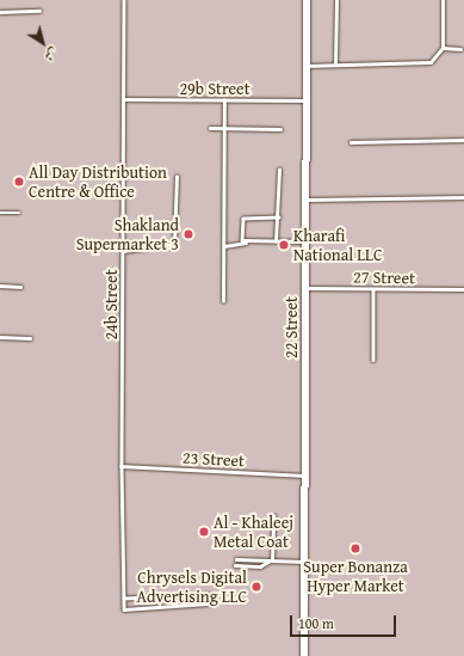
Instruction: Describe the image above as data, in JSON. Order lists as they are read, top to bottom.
{
  "streets": {
    "street": ["22 Street"],
    "lane": [
      "29b Street",
      "27 Street",
      "24b Street",
      "23 Street"
    ]
  },
  "crossings": [
    ["29b Street", "24b Street"],
    ["29b Street", "22 Street"],
    ["27 Street", "22 Street"],
    ["24b Street", "23 Street"],
    ["22 Street", "23 Street"]
  ],
  "places": [
    "All Day Distribution Centre & Office",
    "Shakland Supermarket 3",
    "Kharafi National LLC",
    "Al - Khaleej Metal Coat",
    "Super Bonanza Hyper Market",
    "Chrysels Digital Advertising LLC"
  ],
  "scale_bar": "100 m",
  "north": "bottom right"
}
